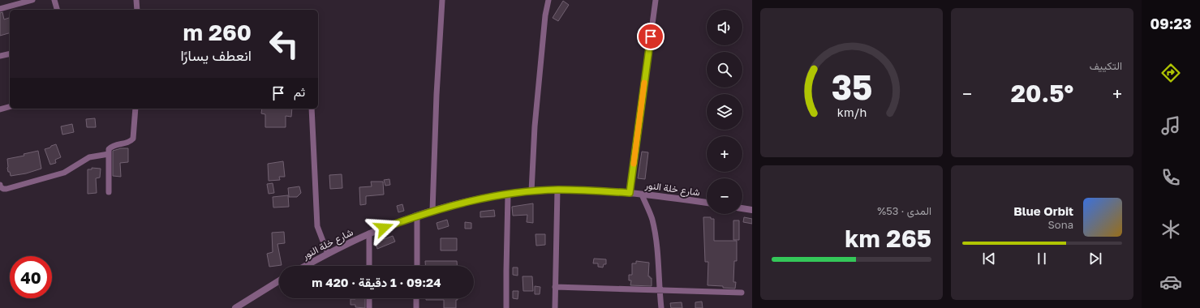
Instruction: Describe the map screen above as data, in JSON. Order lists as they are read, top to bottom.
{
  "streets": {
    "street": ["شارع خلة النور"]
  },
  "page": {
    "tabs": "09:23",
    "tile": [
      "التكييف",
      ["المدى · 53%", "265 km"]
    ],
    "map_buttons": ["+", "−"],
    "turn": ["260 m", "انعطف يسارًا"],
    "then": "ثم",
    "heat": ["−", "20.5°", "+"],
    "song": ["Blue Orbit", "Sona"],
    "limit": "40",
    "trip": "09:24 · 1 دقيقة · 420 m",
    "gauge": ["35", "km/h"]
  }
}
